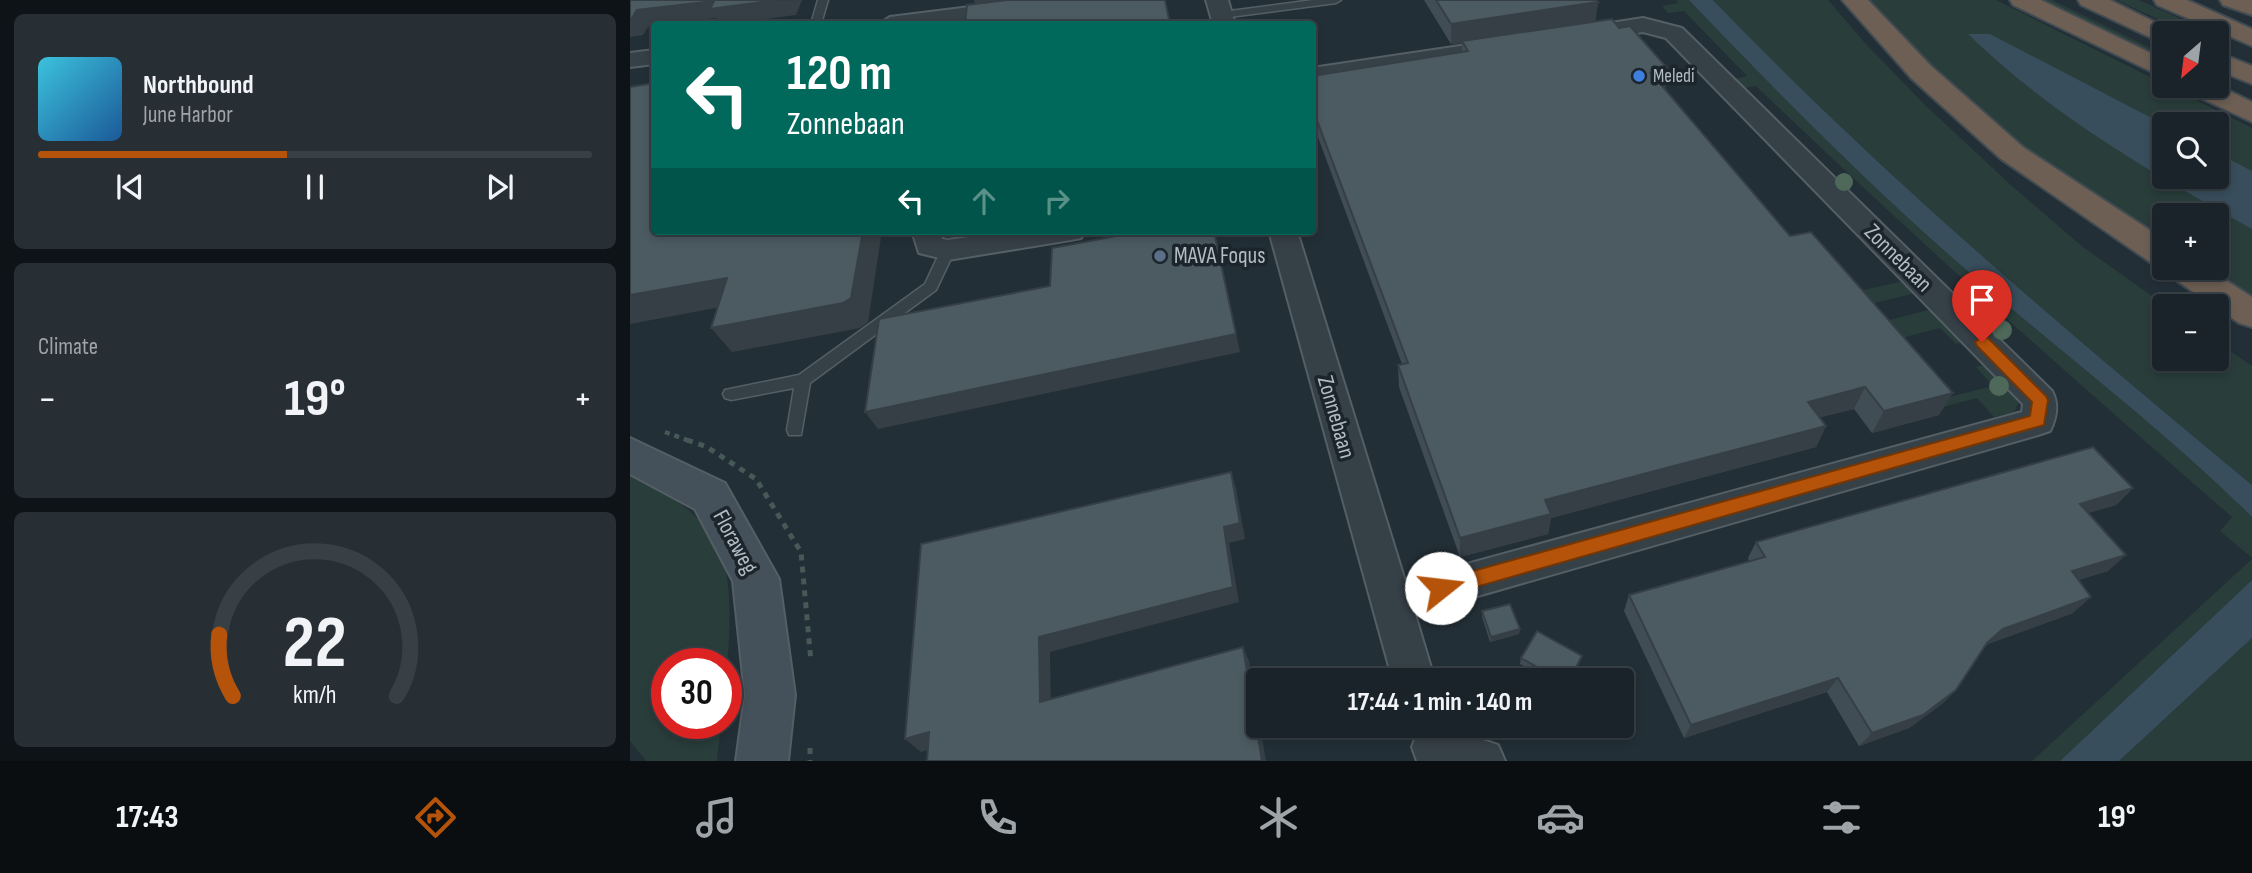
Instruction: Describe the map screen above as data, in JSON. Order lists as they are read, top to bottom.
{
  "streets": {
    "main road": ["Floraweg"],
    "street": ["Zonnebaan"]
  },
  "places": ["Meledi", "MAVA Foqus"],
  "north": "bottom left",
  "page": {
    "map_buttons": ["+", "−"],
    "turn": ["120 m", "Zonnebaan"],
    "song": ["Northbound", "June Harbor"],
    "tile": "Climate",
    "heat": ["−", "19°", "+"],
    "limit": "30",
    "trip": "17:44 · 1 min · 140 m",
    "tabs": ["17:43", "19°"],
    "gauge": ["22", "km/h"]
  }
}
